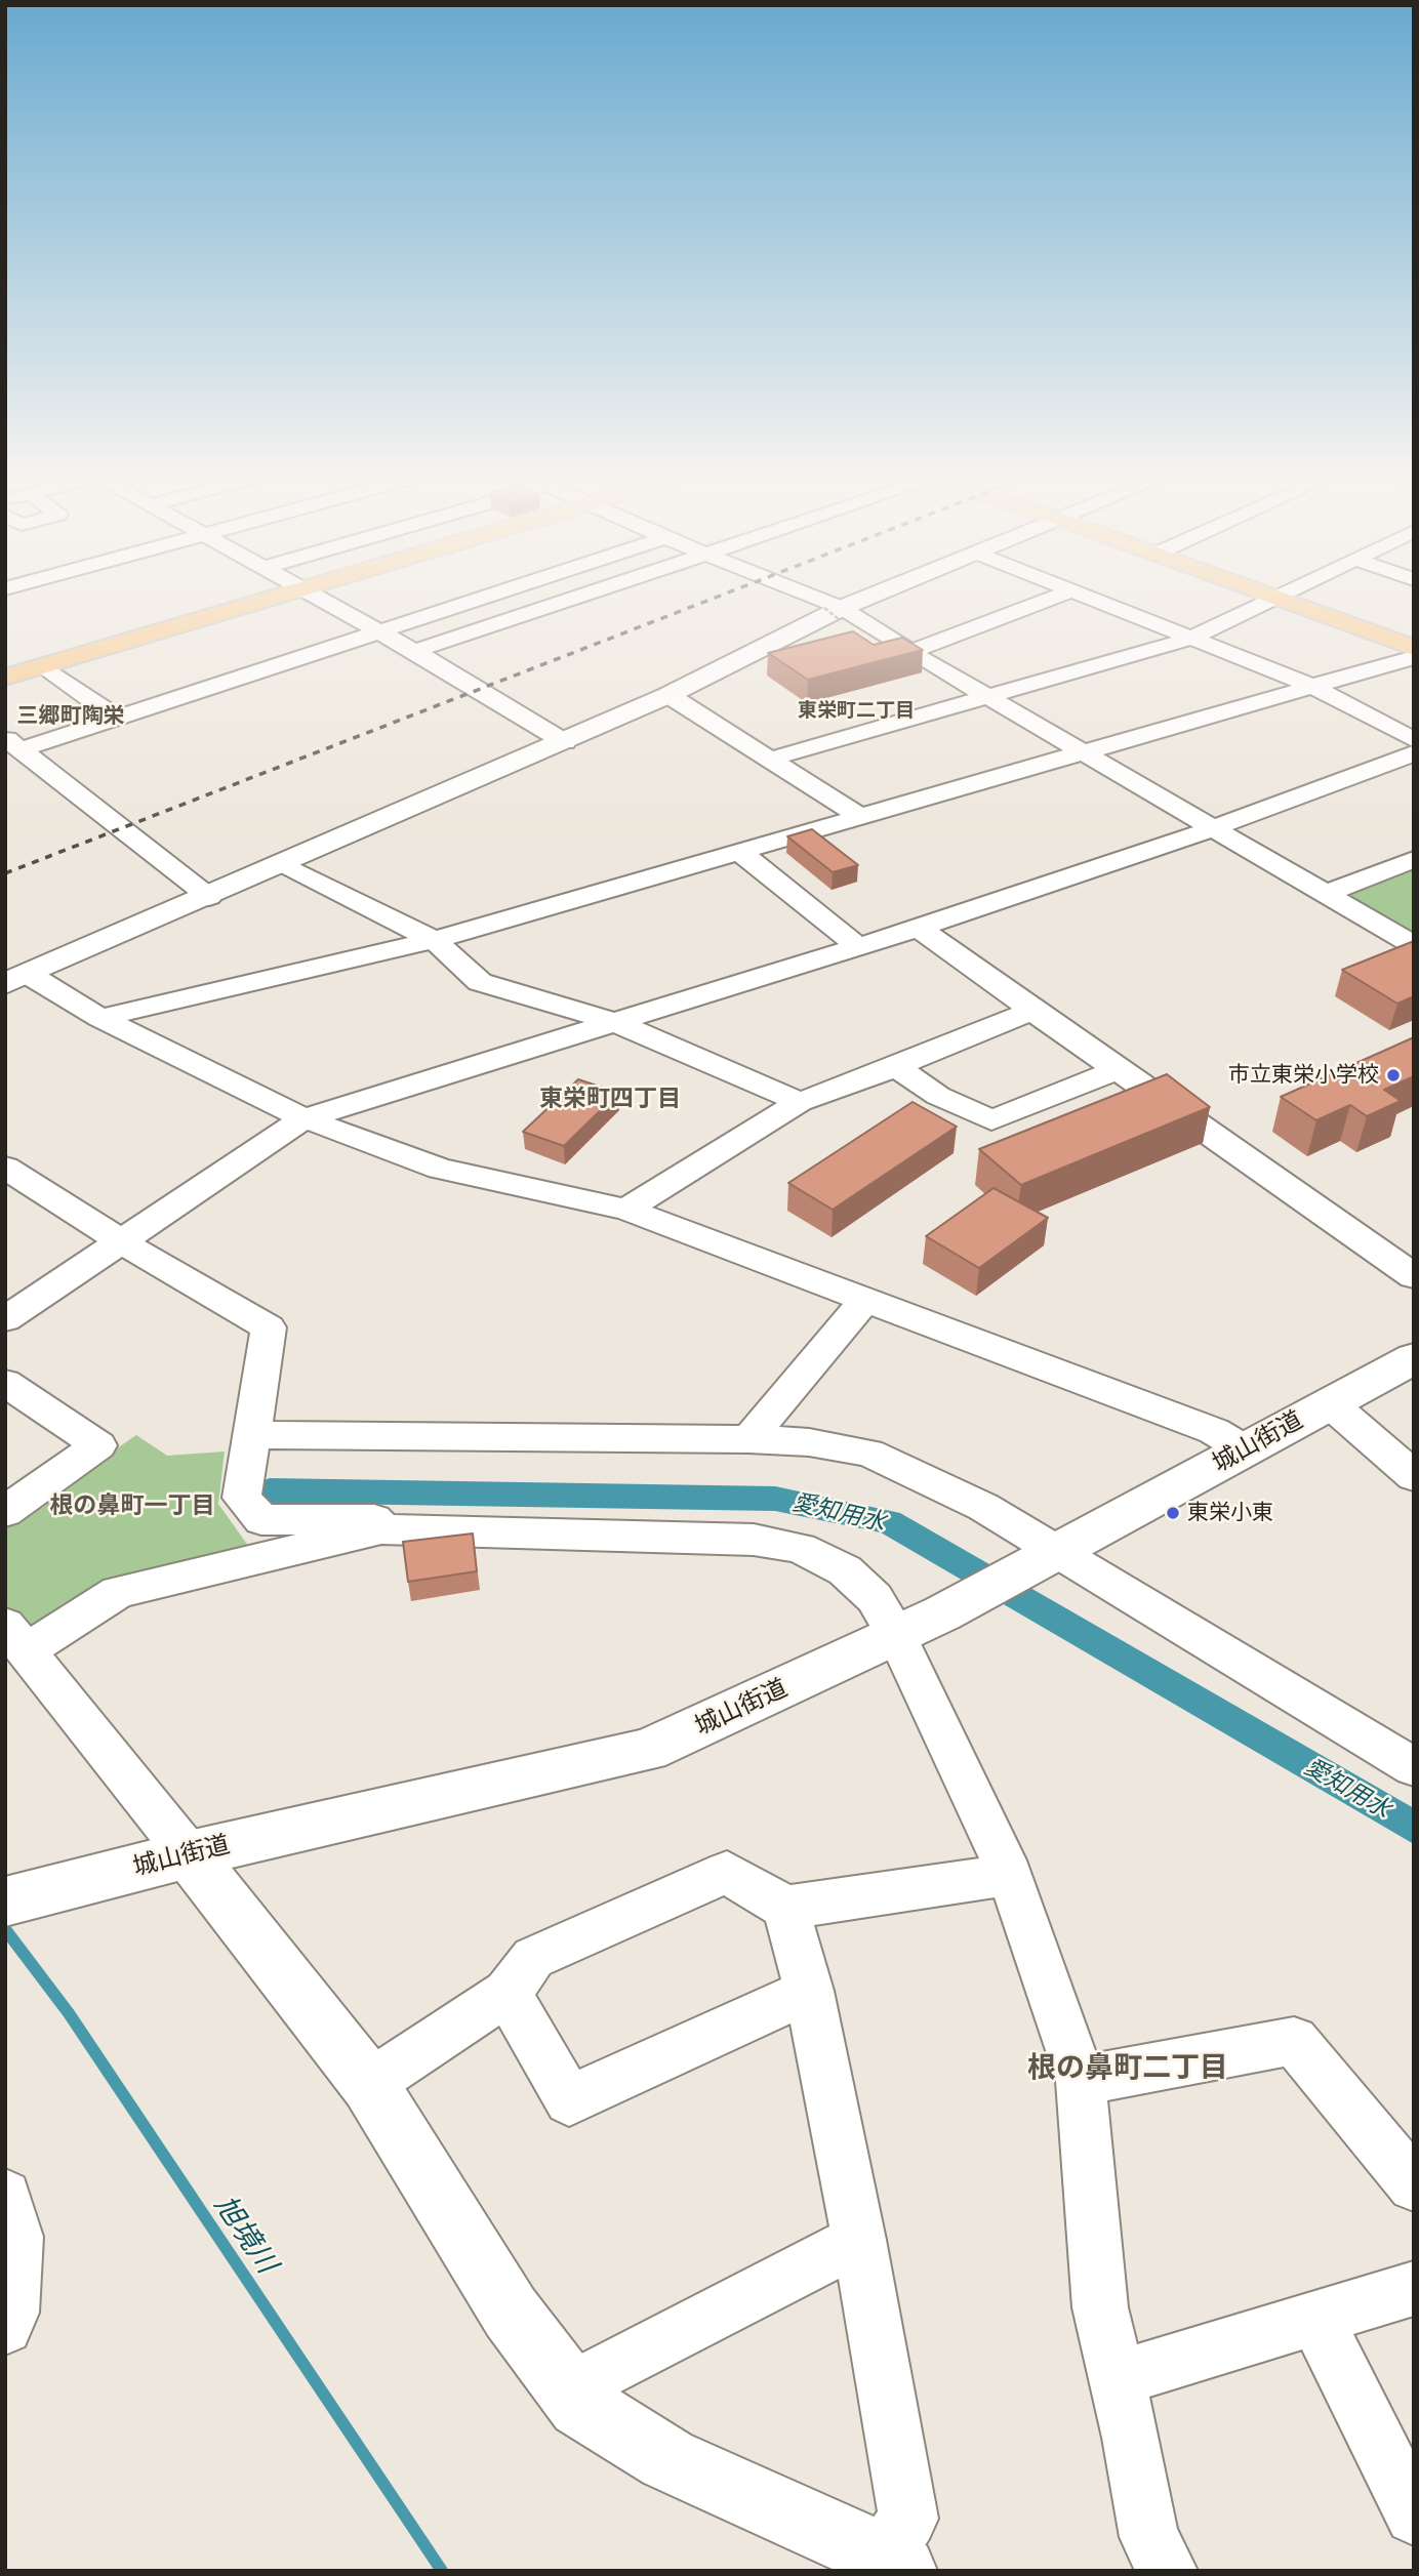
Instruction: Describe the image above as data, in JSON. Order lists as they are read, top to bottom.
{
  "streets": {
    "street": ["城山街道"]
  },
  "districts": [
    "東栄町二丁目",
    "三郷町陶栄",
    "東栄町四丁目",
    "根の鼻町一丁目",
    "根の鼻町二丁目"
  ],
  "water": ["愛知用水", "旭境川"],
  "places": ["市立東栄小学校", "東栄小東"]
}
